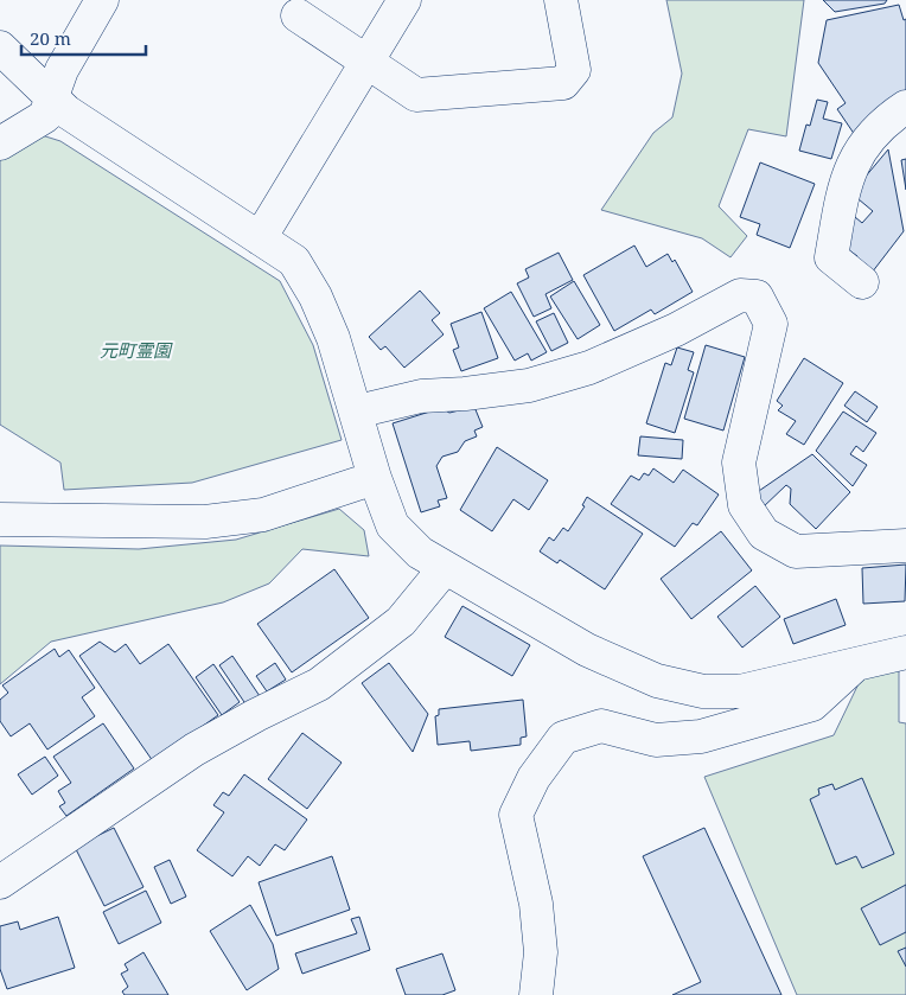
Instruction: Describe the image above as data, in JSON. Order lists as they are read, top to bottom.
{
  "parks": ["元町霊園"],
  "scale_bar": "20 m"
}
